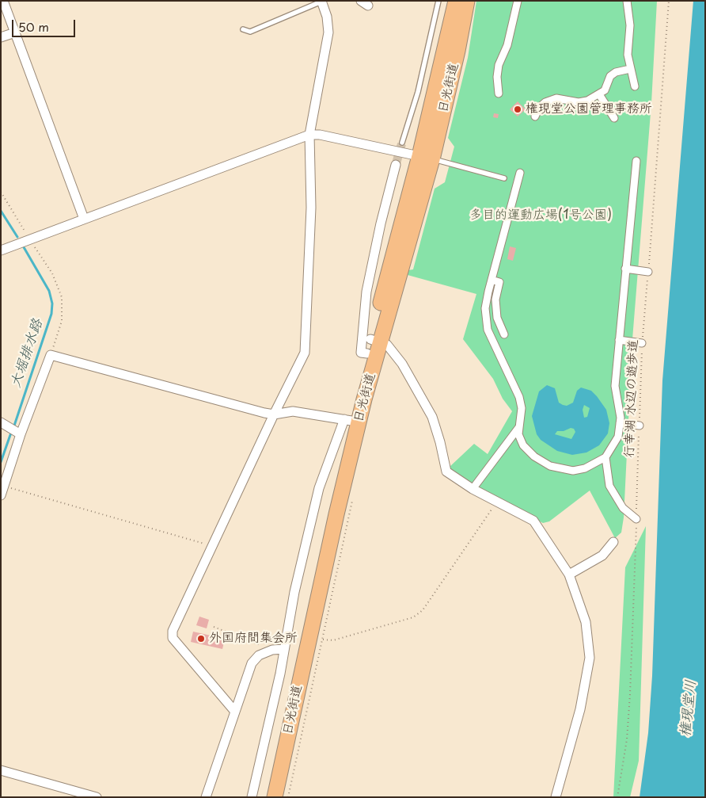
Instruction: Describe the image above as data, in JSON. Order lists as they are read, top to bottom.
{
  "streets": {
    "highway": ["日光街道"],
    "path": ["行幸湖 水辺の遊歩道"]
  },
  "water": ["大堀排水路", "権現堂川"],
  "parks": ["多目的運動広場(1号公園)"],
  "places": ["権現堂公園管理事務所", "外国府間集会所"],
  "scale_bar": "50 m"
}
